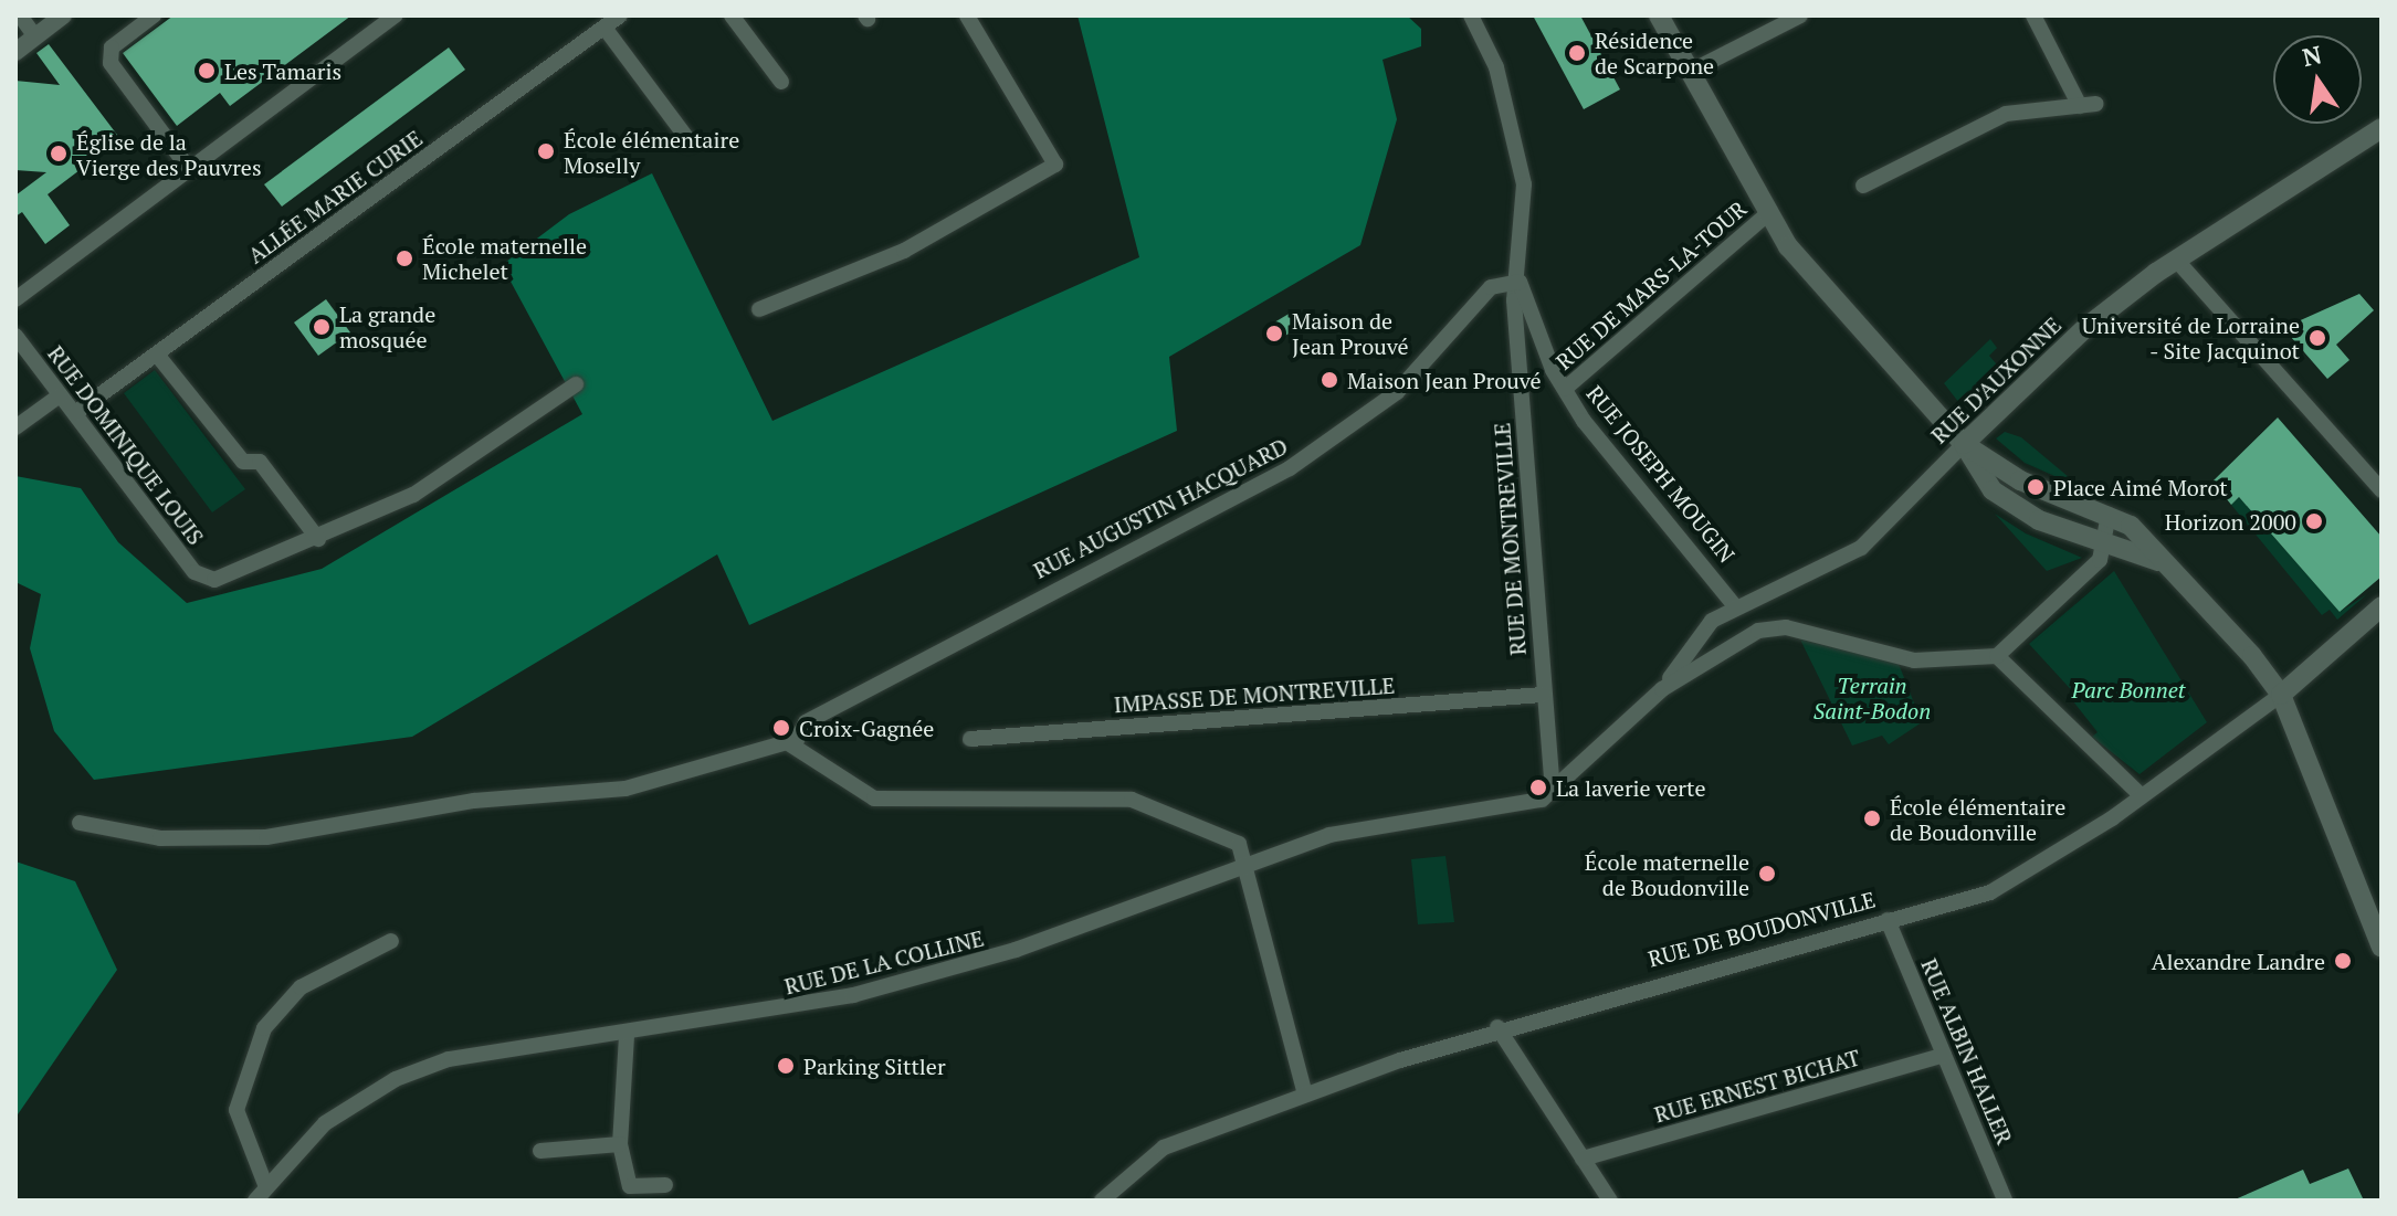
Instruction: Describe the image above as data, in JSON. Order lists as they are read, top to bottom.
{
  "streets": {
    "main road": ["RUE D'AUXONNE", "RUE DE BOUDONVILLE"],
    "street": [
      "ALLÉE MARIE CURIE",
      "RUE DE MARS-LA-TOUR",
      "RUE DOMINIQUE LOUIS",
      "RUE JOSEPH MOUGIN",
      "RUE AUGUSTIN HACQUARD",
      "RUE DE MONTREVILLE",
      "IMPASSE DE MONTREVILLE",
      "RUE DE LA COLLINE",
      "RUE ALBIN HALLER",
      "RUE ERNEST BICHAT"
    ]
  },
  "crossings": [
    ["ALLÉE MARIE CURIE", "RUE DOMINIQUE LOUIS"],
    ["RUE DE MARS-LA-TOUR", "RUE JOSEPH MOUGIN"],
    ["RUE D'AUXONNE", "RUE JOSEPH MOUGIN"],
    ["RUE JOSEPH MOUGIN", "RUE AUGUSTIN HACQUARD"],
    ["RUE JOSEPH MOUGIN", "RUE DE MONTREVILLE"],
    ["RUE AUGUSTIN HACQUARD", "RUE DE MONTREVILLE"],
    ["RUE DE MONTREVILLE", "IMPASSE DE MONTREVILLE"],
    ["RUE DE MONTREVILLE", "RUE DE LA COLLINE"],
    ["RUE DE BOUDONVILLE", "RUE ALBIN HALLER"],
    ["RUE ALBIN HALLER", "RUE ERNEST BICHAT"]
  ],
  "parks": ["Terrain Saint-Bodon", "Parc Bonnet"],
  "places": [
    "Résidence de Scarpone",
    "Les Tamaris",
    "École élémentaire Moselly",
    "Église de la Vierge des Pauvres",
    "École maternelle Michelet",
    "La grande mosquée",
    "Maison de Jean Prouvé",
    "Université de Lorraine - Site Jacquinot",
    "Maison Jean Prouvé",
    "Place Aimé Morot",
    "Horizon 2000",
    "Croix-Gagnée",
    "La laverie verte",
    "École élémentaire de Boudonville",
    "École maternelle de Boudonville",
    "Alexandre Landre",
    "Parking Sittler"
  ],
  "north": "top"
}
